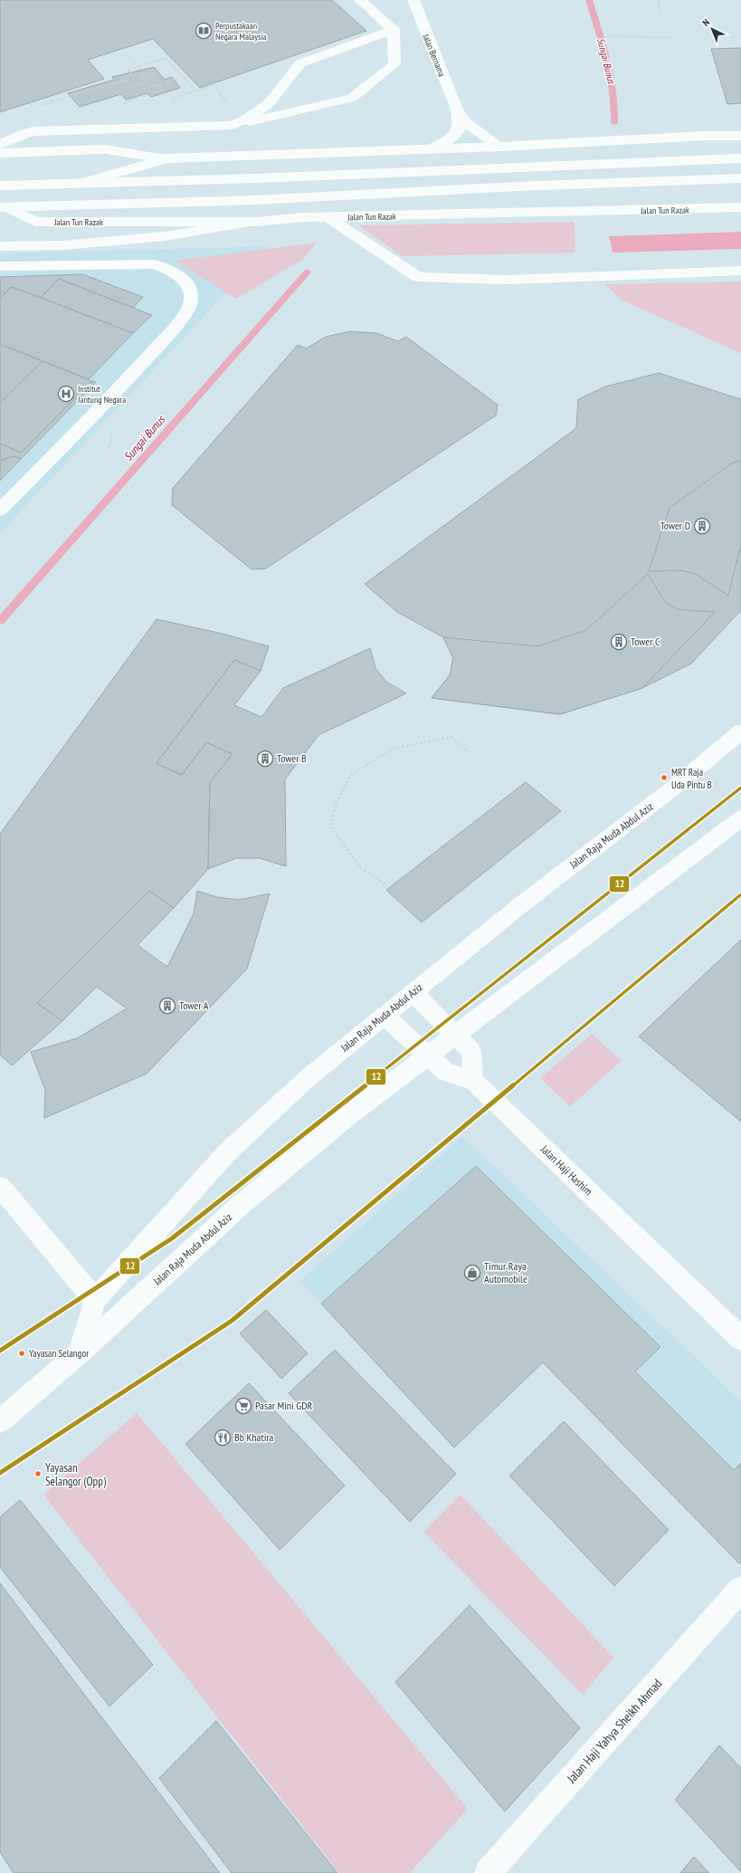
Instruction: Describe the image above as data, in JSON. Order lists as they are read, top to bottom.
{
  "streets": {
    "main road": [
      "Jalan Bernama",
      "Jalan Tun Razak",
      "Jalan Raja Muda Abdul Aziz",
      "Jalan Haji Hashim",
      "Jalan Haji Yahya Sheikh Ahmad"
    ]
  },
  "crossings": [
    ["Jalan Raja Muda Abdul Aziz", "Jalan Haji Hashim"]
  ],
  "water": ["Sungai Bunus"],
  "places": {
    "library": ["Perpustakaan Negara Malaysia"],
    "hospital": ["Institut Jantung Negara"],
    "building": [
      "Tower D",
      "Tower C",
      "Tower B",
      "Tower A"
    ],
    "other": ["MRT Raja Uda Pintu B", "Yayasan Selangor", "Yayasan Selangor (Opp)"],
    "shop": ["Timur Raya Automobile"],
    "supermarket": ["Pasar Mini GDR"],
    "restaurant": ["Bb Khatira"]
  },
  "lines": ["transit line 12"],
  "north": "top left"
}
